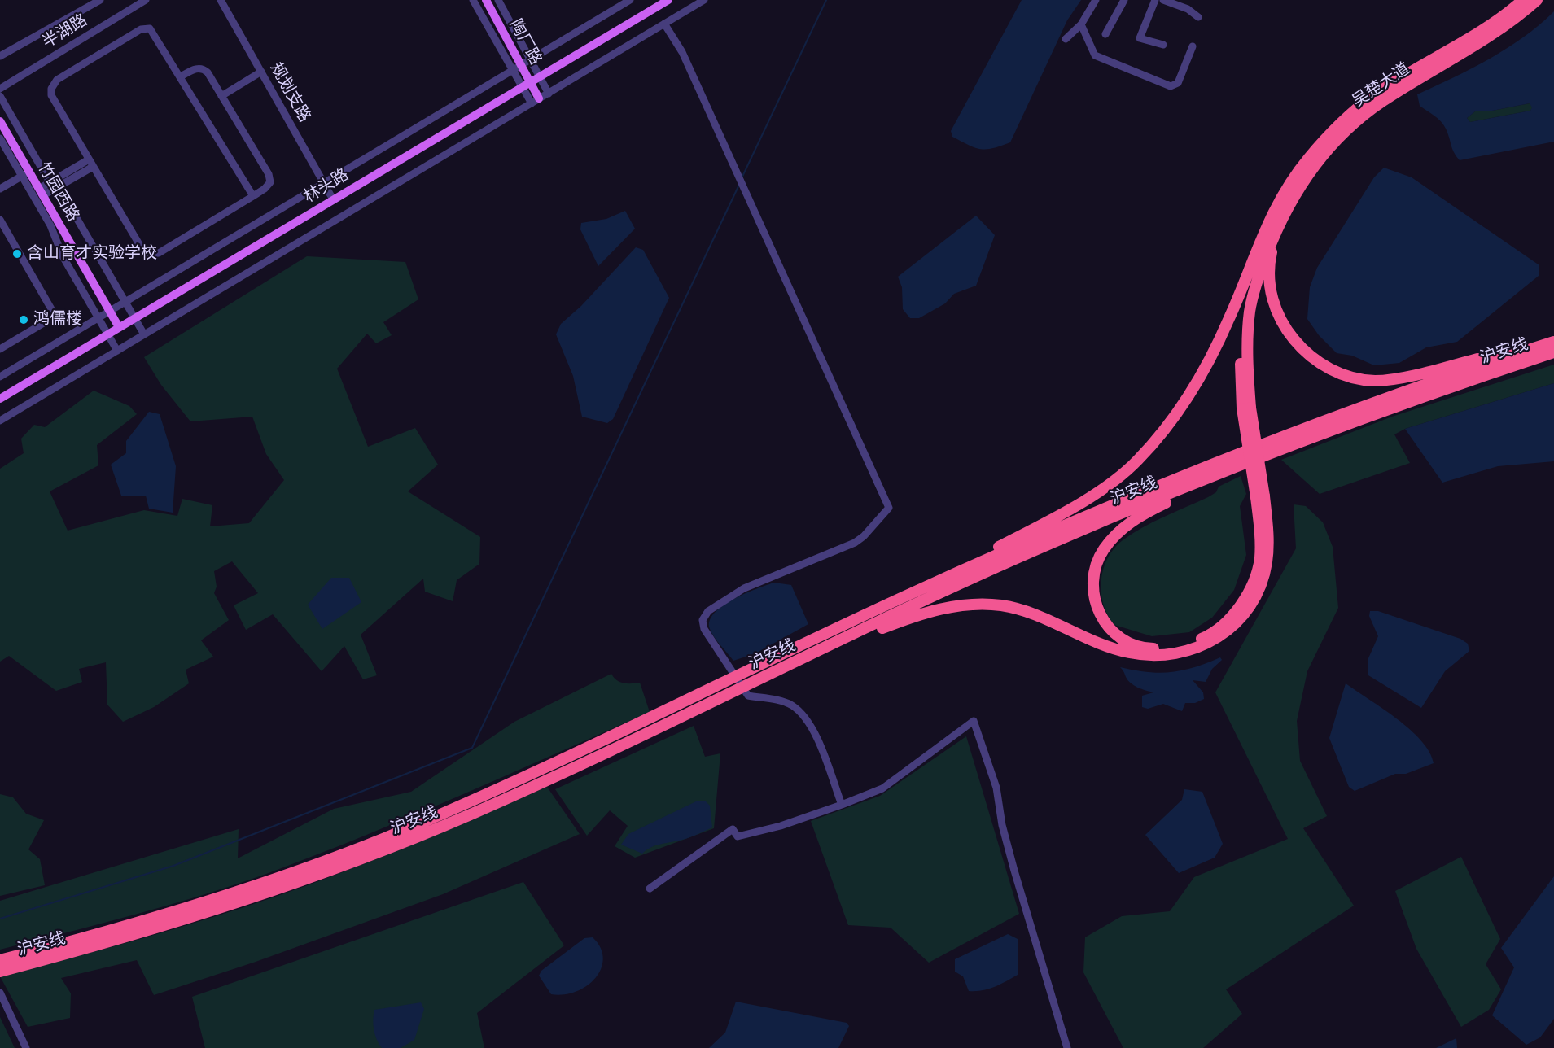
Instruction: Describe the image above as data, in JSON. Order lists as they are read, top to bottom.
{
  "streets": {
    "highway": ["吴楚大道", "沪安线"],
    "main road": ["陶厂路", "林头路", "竹园西路"],
    "street": ["半湖路", "规划支路"]
  },
  "crossings": [
    ["陶厂路", "林头路"],
    ["规划支路", "林头路"],
    ["林头路", "竹园西路"]
  ],
  "places": ["含山育才实验学校", "鸿儒楼"]
}
